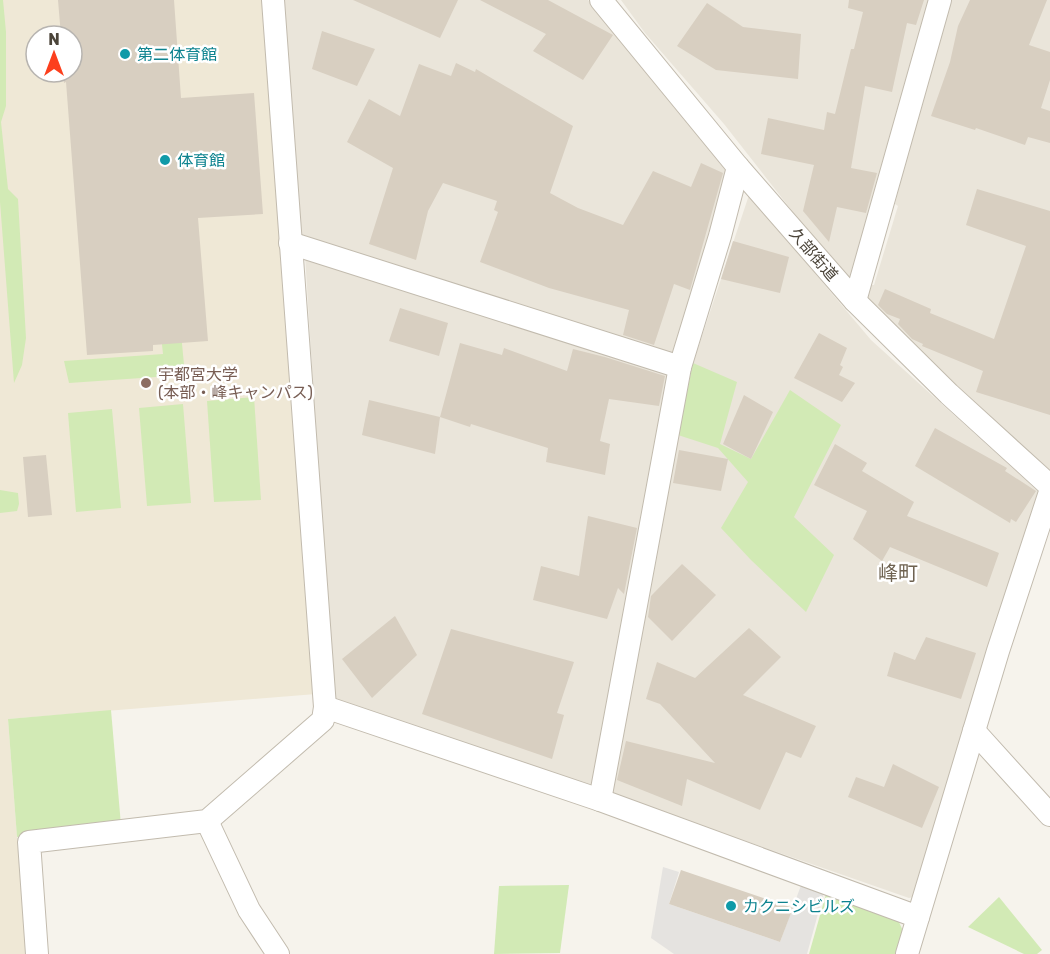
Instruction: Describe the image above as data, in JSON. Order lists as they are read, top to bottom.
{
  "streets": {
    "street": ["久部街道"]
  },
  "districts": ["峰町"],
  "places": [
    "第二体育館",
    "体育館",
    "宇都宮大学 (本部・峰キャンパス)",
    "カクニシビルズ"
  ],
  "north": "top"
}
